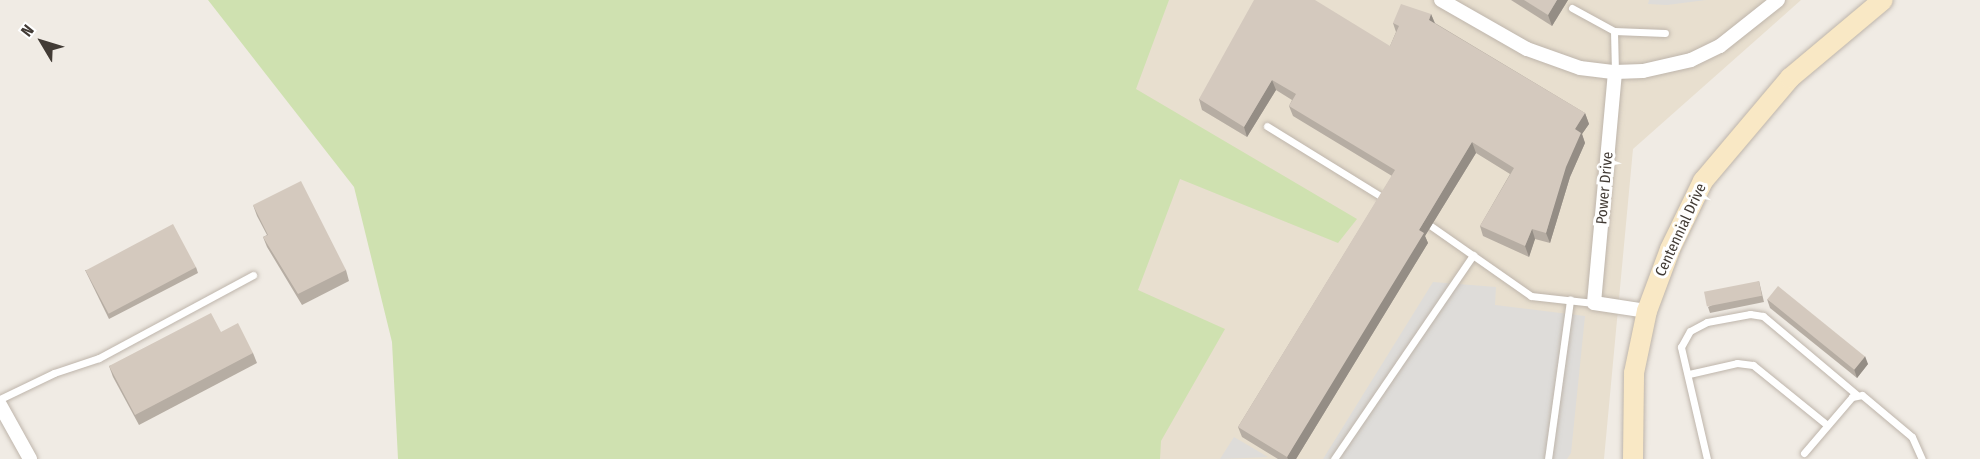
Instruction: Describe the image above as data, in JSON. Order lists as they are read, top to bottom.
{
  "streets": {
    "main road": ["Centennial Drive"],
    "street": ["Power Drive"]
  },
  "north": "top left"
}
